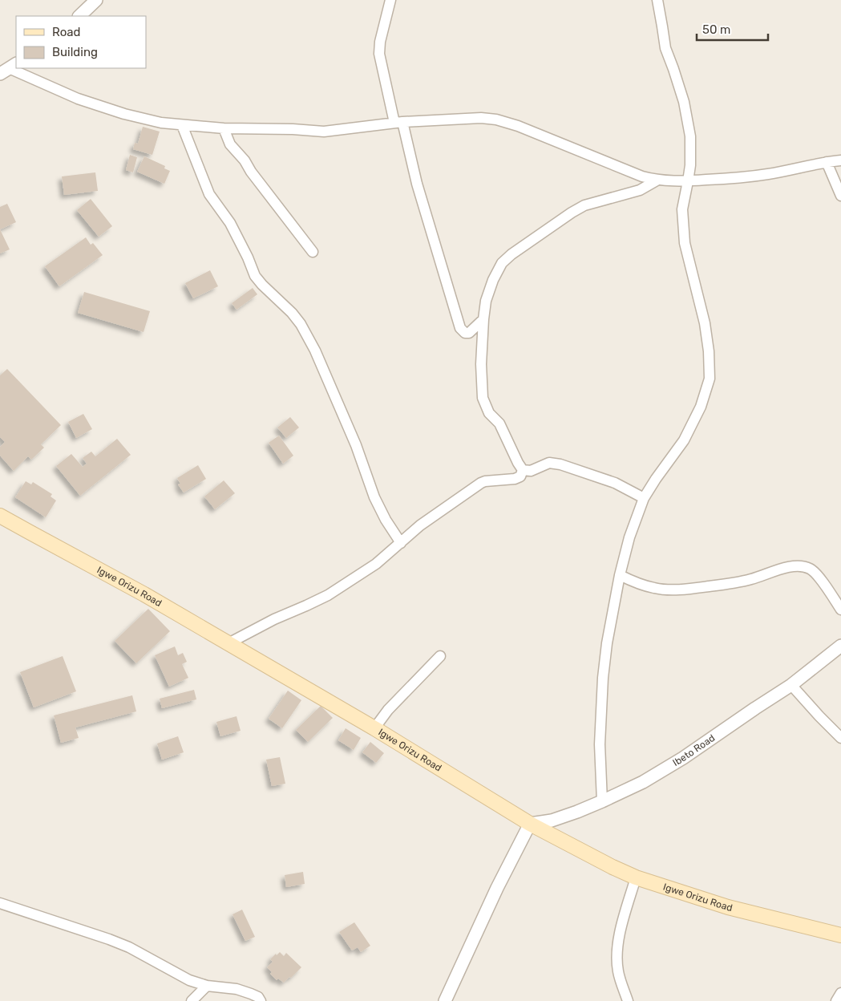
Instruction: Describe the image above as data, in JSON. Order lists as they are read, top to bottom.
{
  "streets": {
    "main road": ["Igwe Orizu Road"],
    "street": ["Ibeto Road"]
  },
  "crossings": [
    ["Igwe Orizu Road", "Ibeto Road"]
  ],
  "legend": ["Road", "Building"],
  "scale_bar": "50 m"
}
